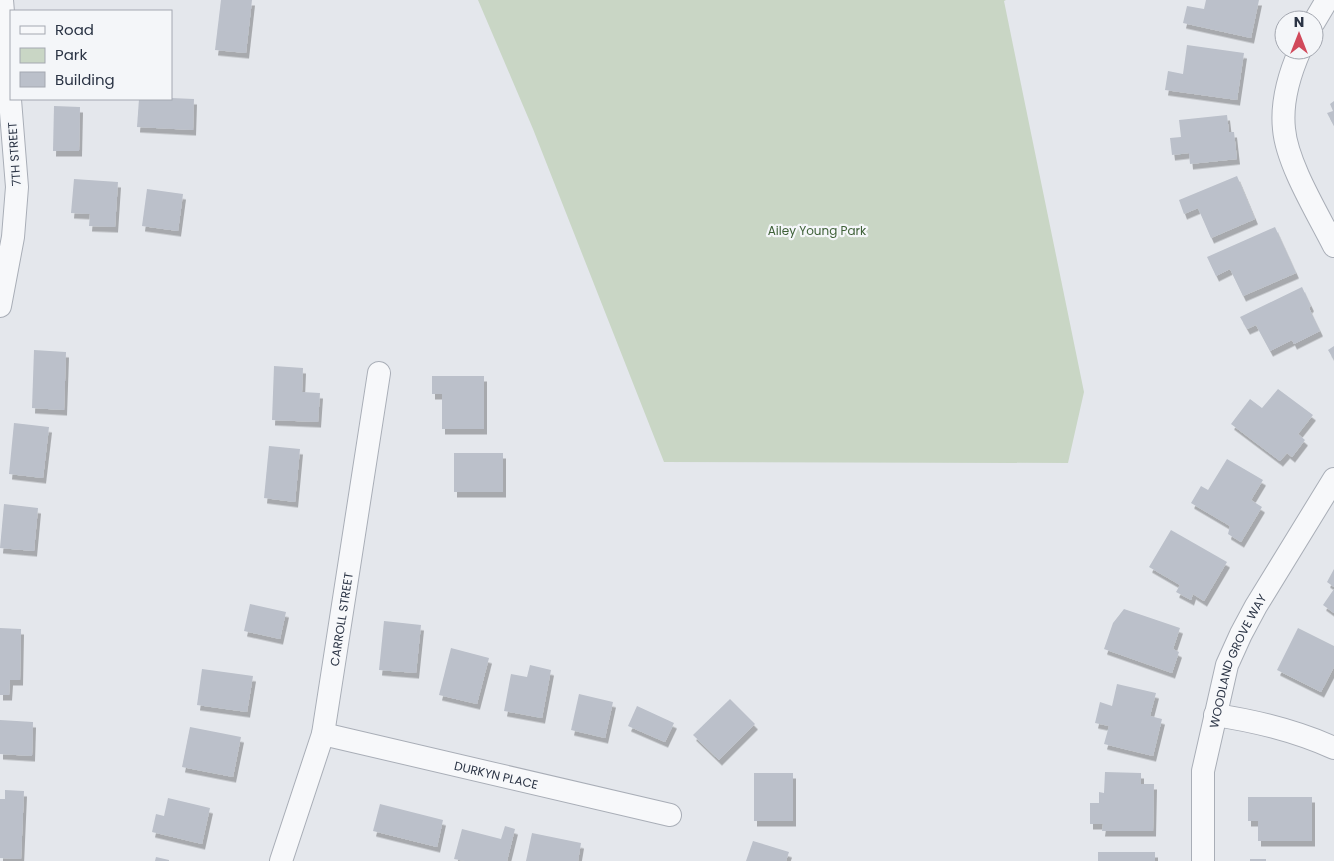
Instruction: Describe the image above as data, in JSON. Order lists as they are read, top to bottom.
{
  "streets": {
    "street": [
      "7TH STREET",
      "CARROLL STREET",
      "WOODLAND GROVE WAY",
      "DURKYN PLACE"
    ]
  },
  "crossings": [
    ["CARROLL STREET", "DURKYN PLACE"]
  ],
  "parks": ["Ailey Young Park"],
  "legend": ["Road", "Park", "Building"],
  "north": "top"
}
